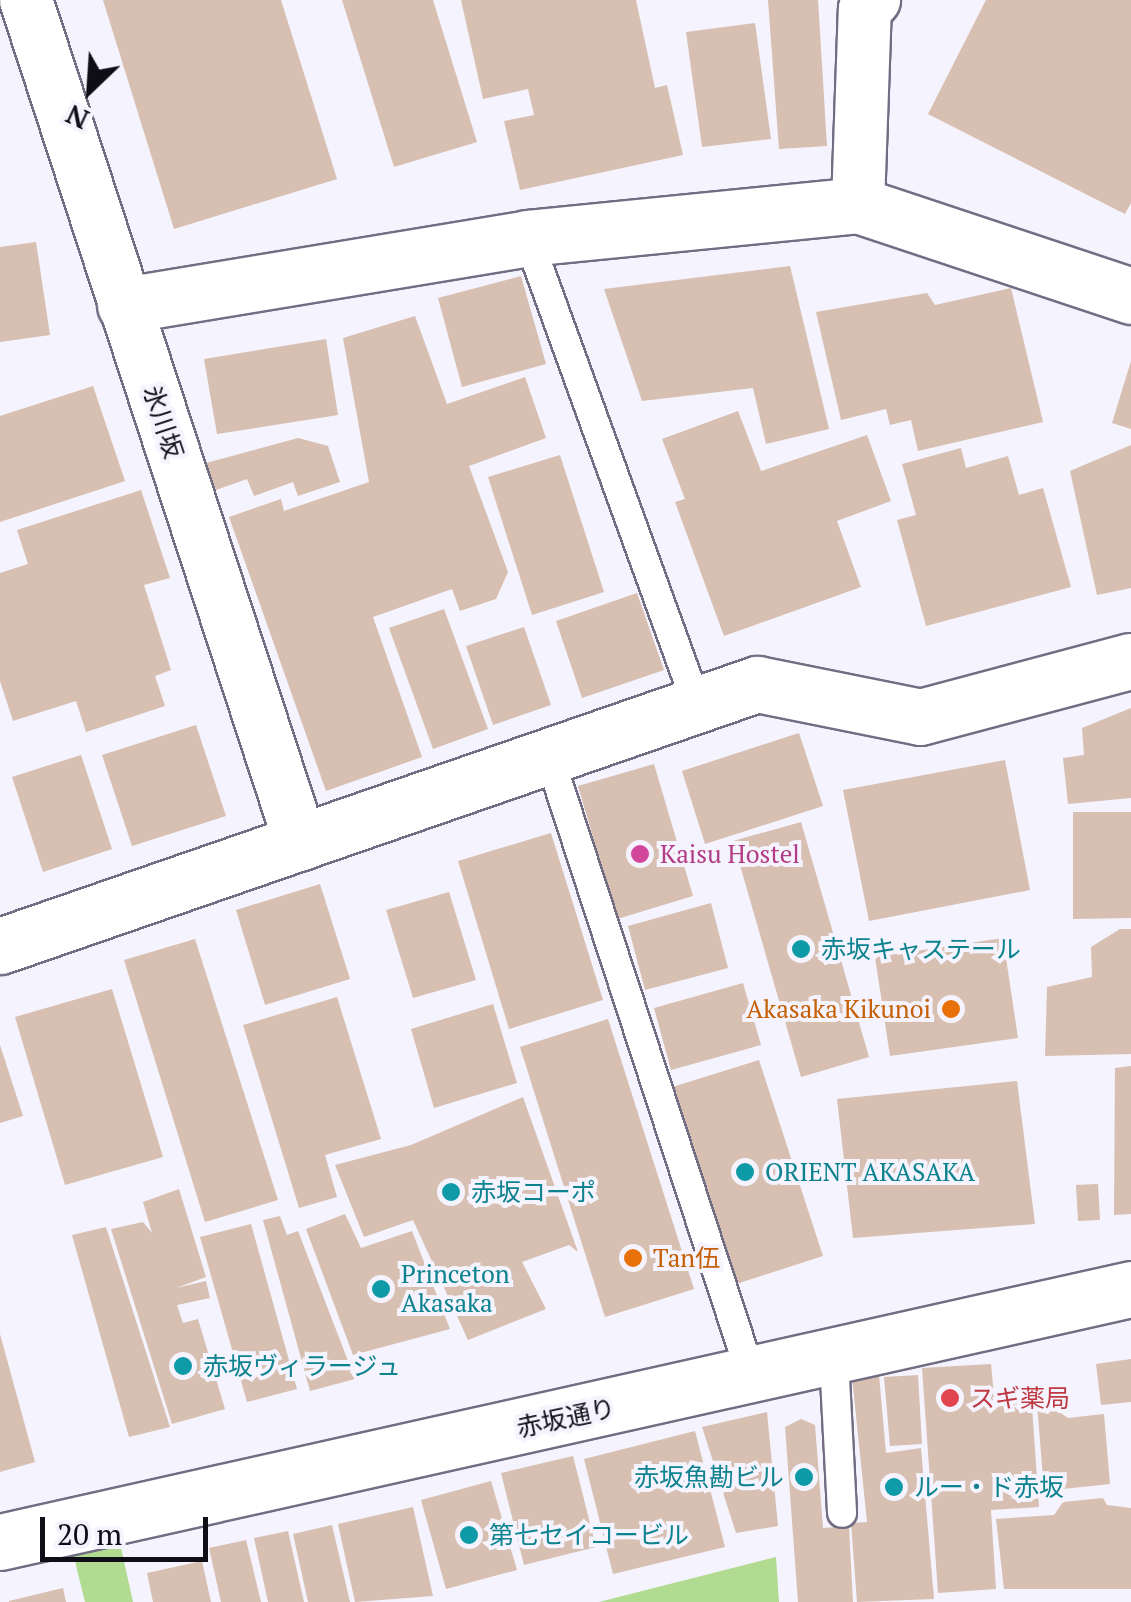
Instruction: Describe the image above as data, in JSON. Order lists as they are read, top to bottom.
{
  "streets": {
    "street": ["氷川坂", "赤坂通り"]
  },
  "places": [
    "Kaisu Hostel",
    "赤坂キャステール",
    "Akasaka Kikunoi",
    "ORIENT AKASAKA",
    "赤坂コーポ",
    "Tan伍",
    "Princeton Akasaka",
    "赤坂ヴィラージュ",
    "スギ薬局",
    "赤坂魚勘ビル",
    "ルー・ド赤坂",
    "第七セイコービル"
  ],
  "scale_bar": "20 m",
  "north": "bottom left"
}
